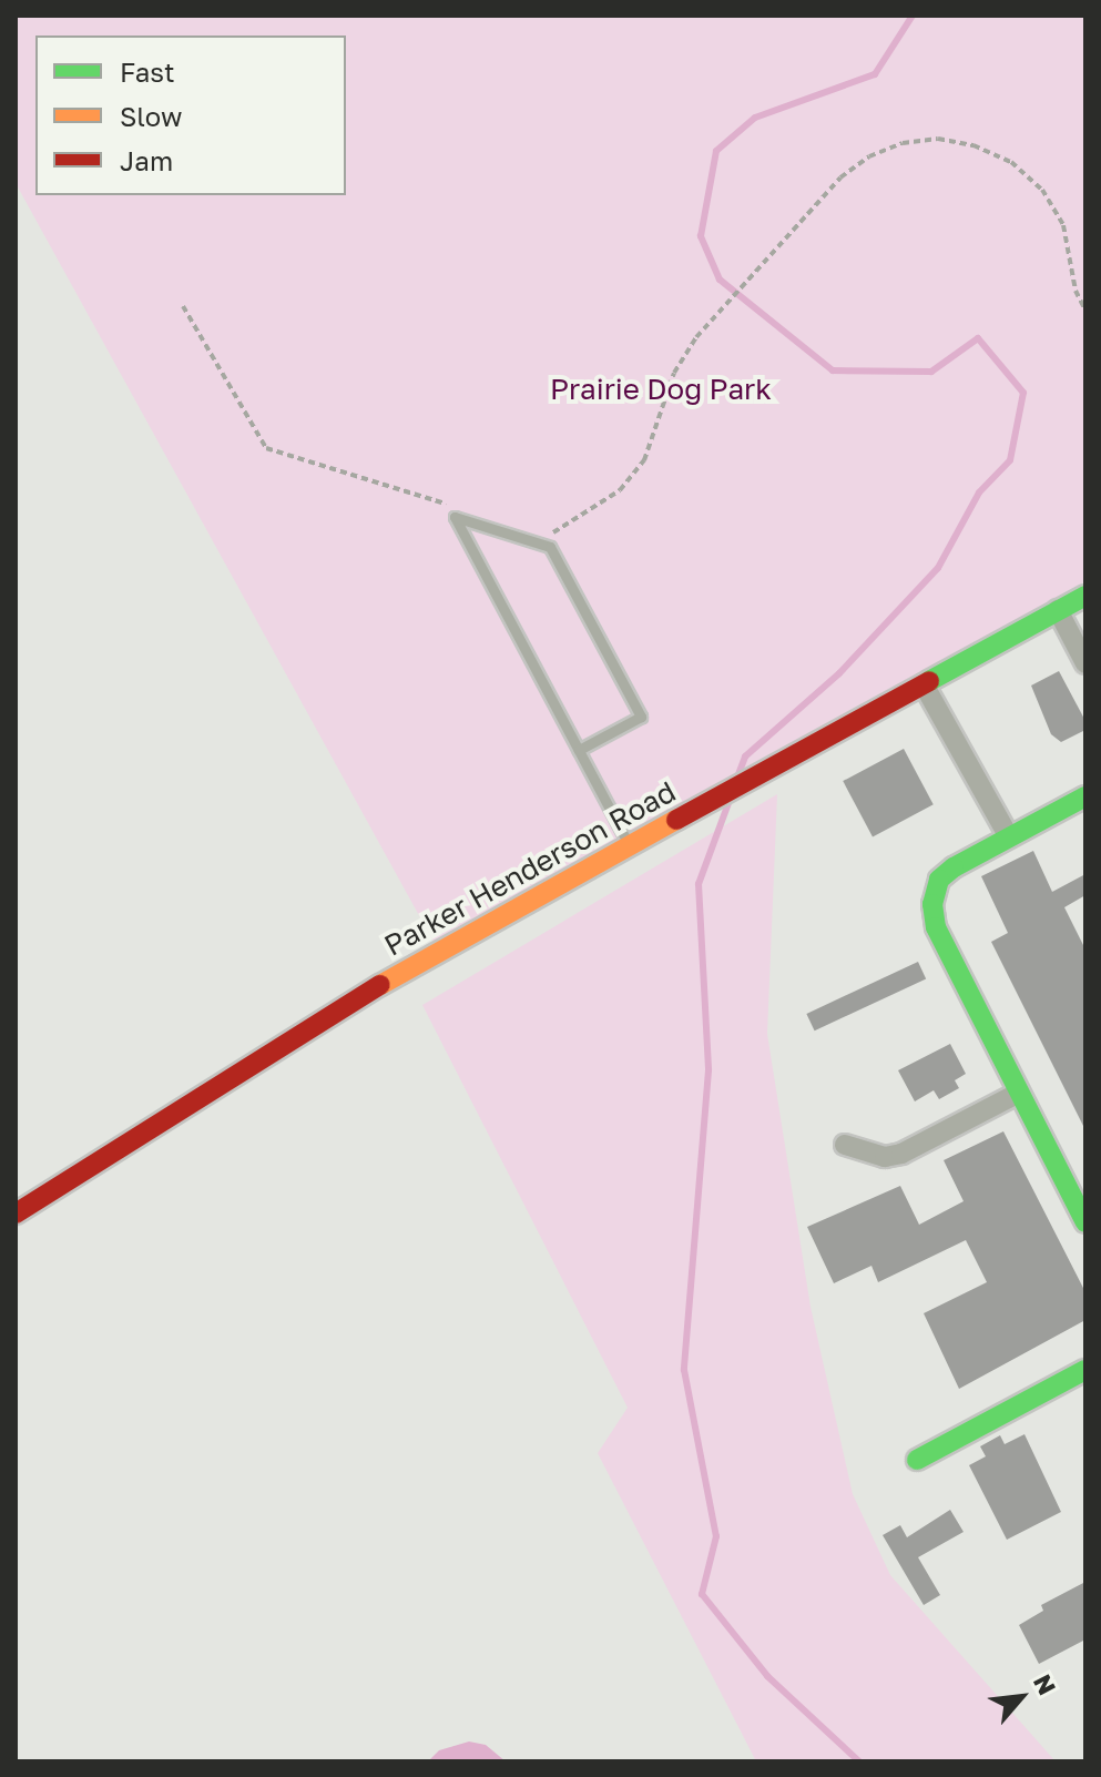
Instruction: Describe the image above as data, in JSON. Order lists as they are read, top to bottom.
{
  "streets": {
    "street": ["Parker Henderson Road"]
  },
  "parks": ["Prairie Dog Park"],
  "legend": ["Fast", "Slow", "Jam"],
  "north": "top right"
}
